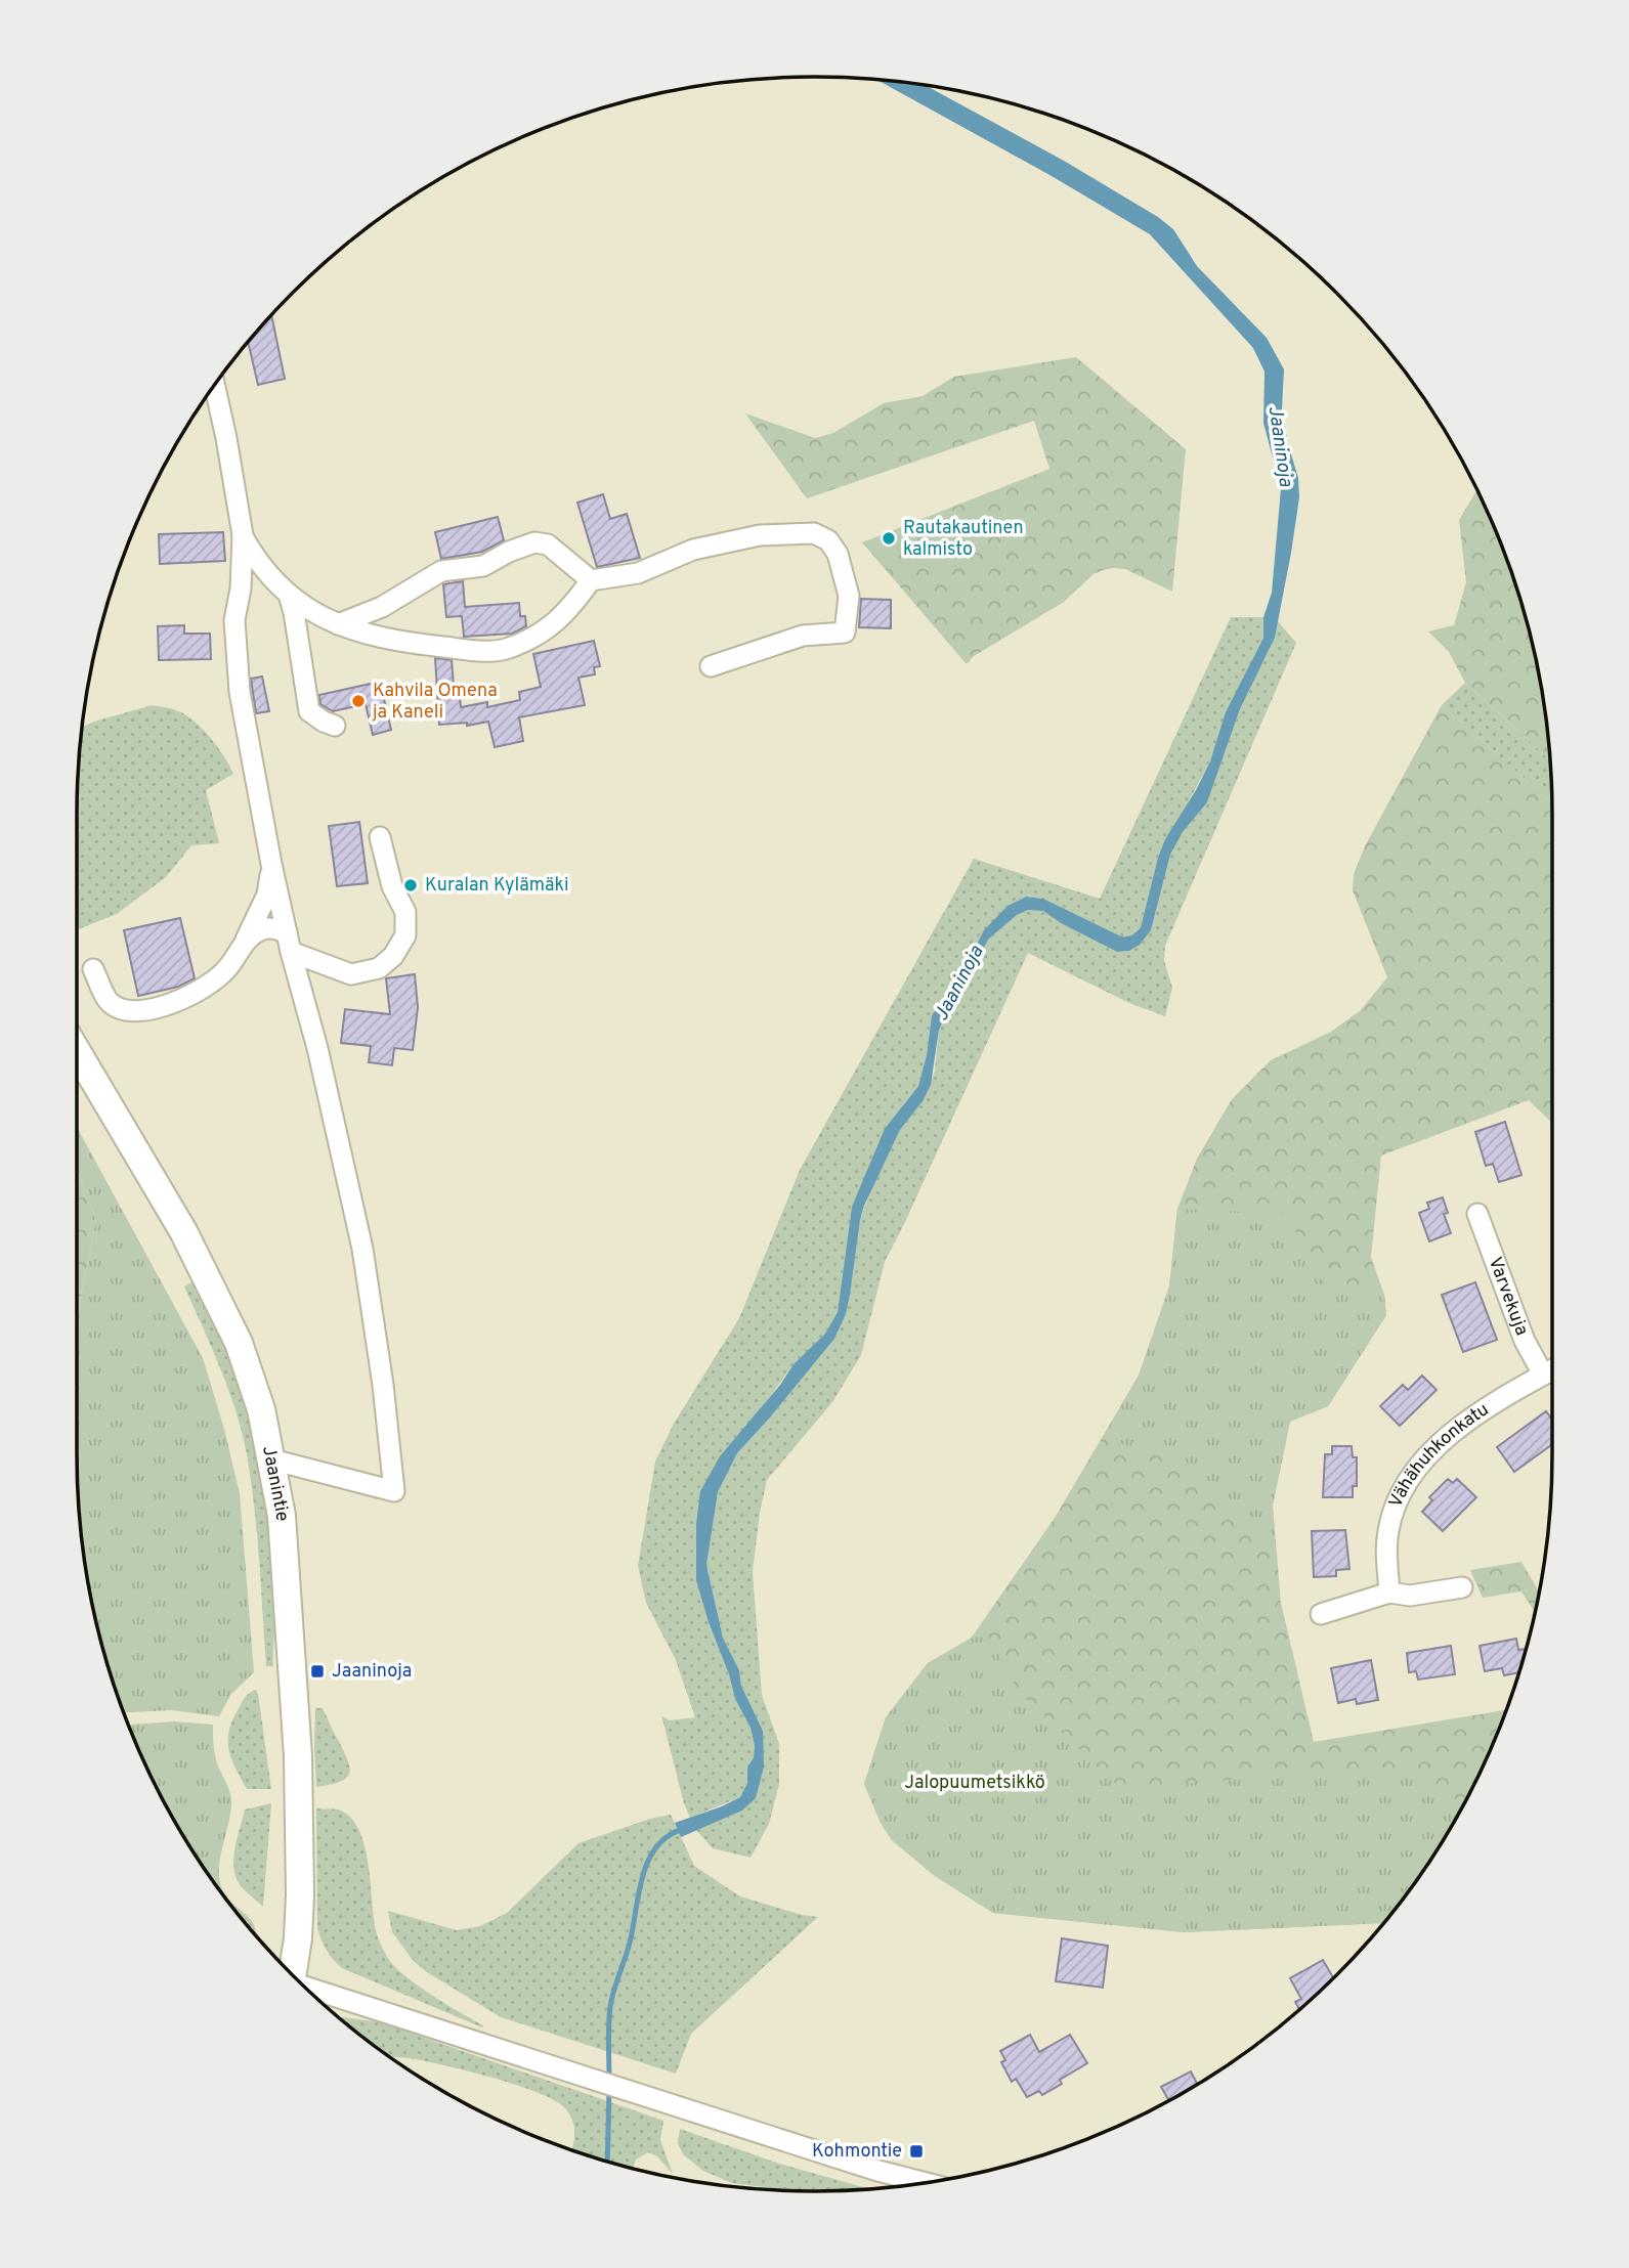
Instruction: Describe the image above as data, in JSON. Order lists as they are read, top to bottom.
{
  "streets": {
    "main road": ["Jaanintie"],
    "street": ["Varvekuja", "Vähähuhkonkatu"]
  },
  "crossings": [
    ["Varvekuja", "Vähähuhkonkatu"]
  ],
  "water": ["Jaaninoja"],
  "parks": ["Jalopuumetsikkö"],
  "places": {
    "other": ["Rautakautinen kalmisto", "Kahvila Omena ja Kaneli", "Kuralan Kylämäki"],
    "transit": ["Jaaninoja", "Kohmontie"]
  }
}
